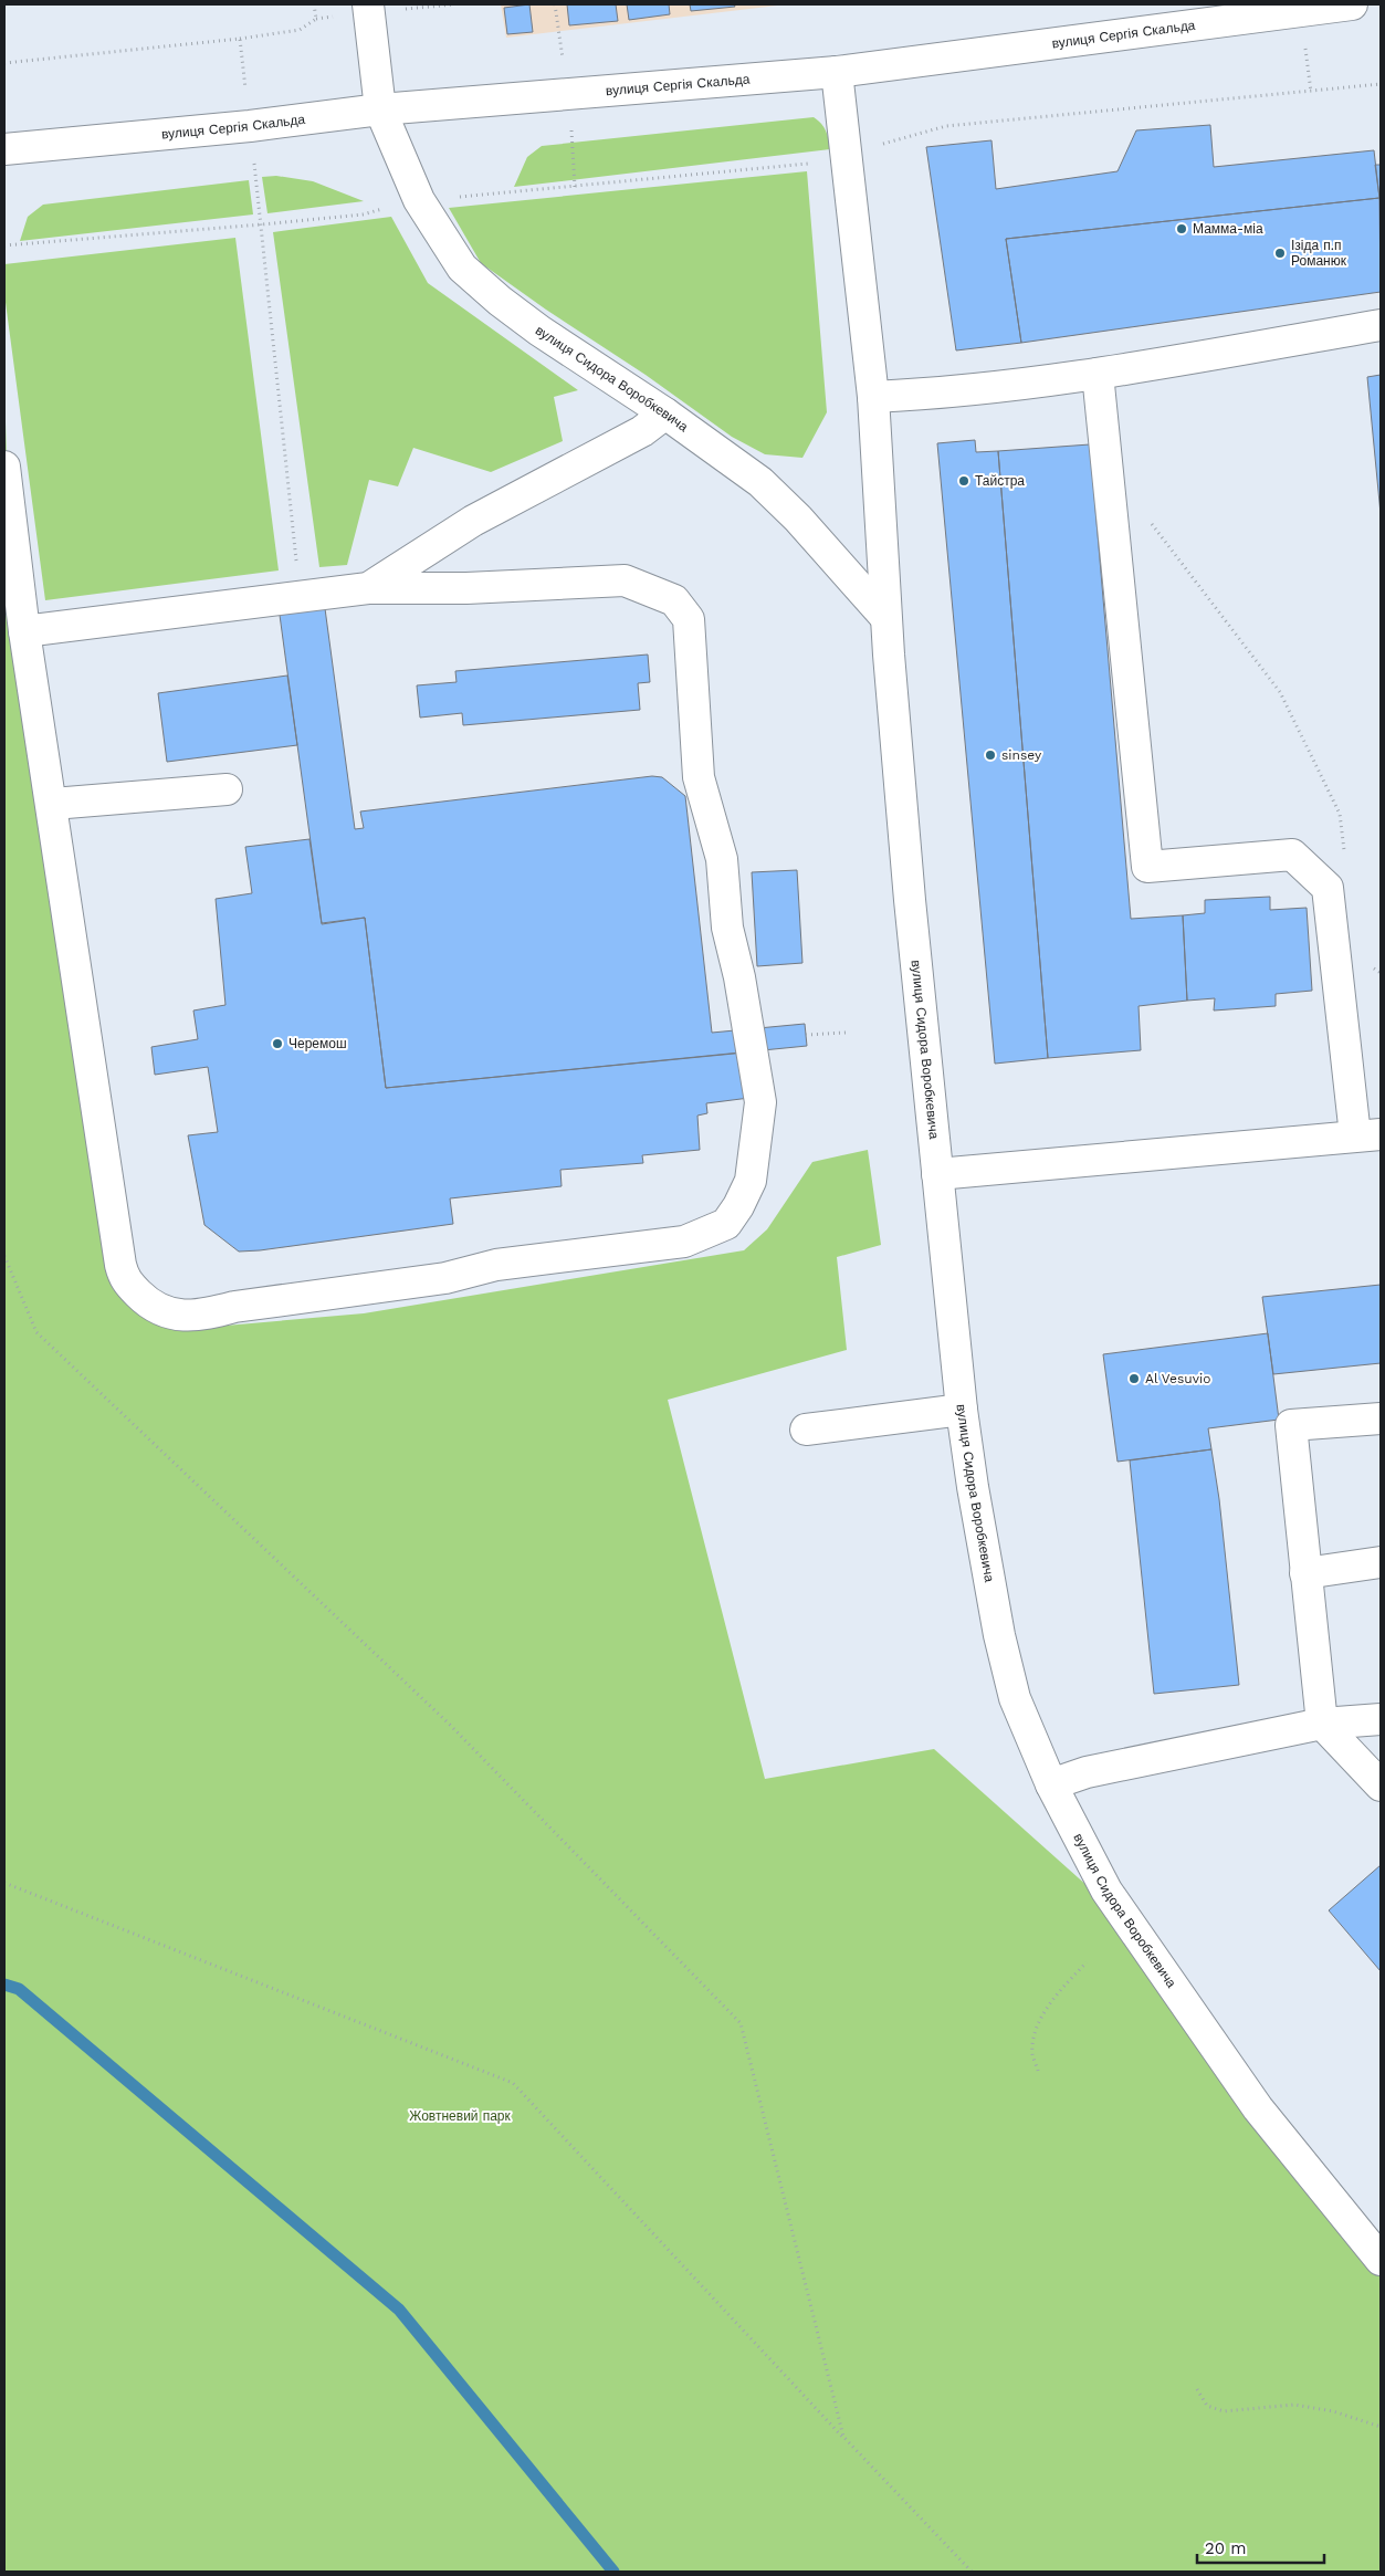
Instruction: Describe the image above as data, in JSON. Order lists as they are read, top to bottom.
{
  "streets": {
    "street": ["вулиця Сергія Скальда", "вулиця Сидора Воробкевича"]
  },
  "crossings": [
    ["вулиця Сергія Скальда", "вулиця Сидора Воробкевича"]
  ],
  "parks": ["Жовтневий парк"],
  "places": [
    "Мамма-міа",
    "Ізіда п.п Романюк",
    "Тайстра",
    "sinsey",
    "Черемош",
    "Al Vesuvio"
  ],
  "scale_bar": "20 m"
}
